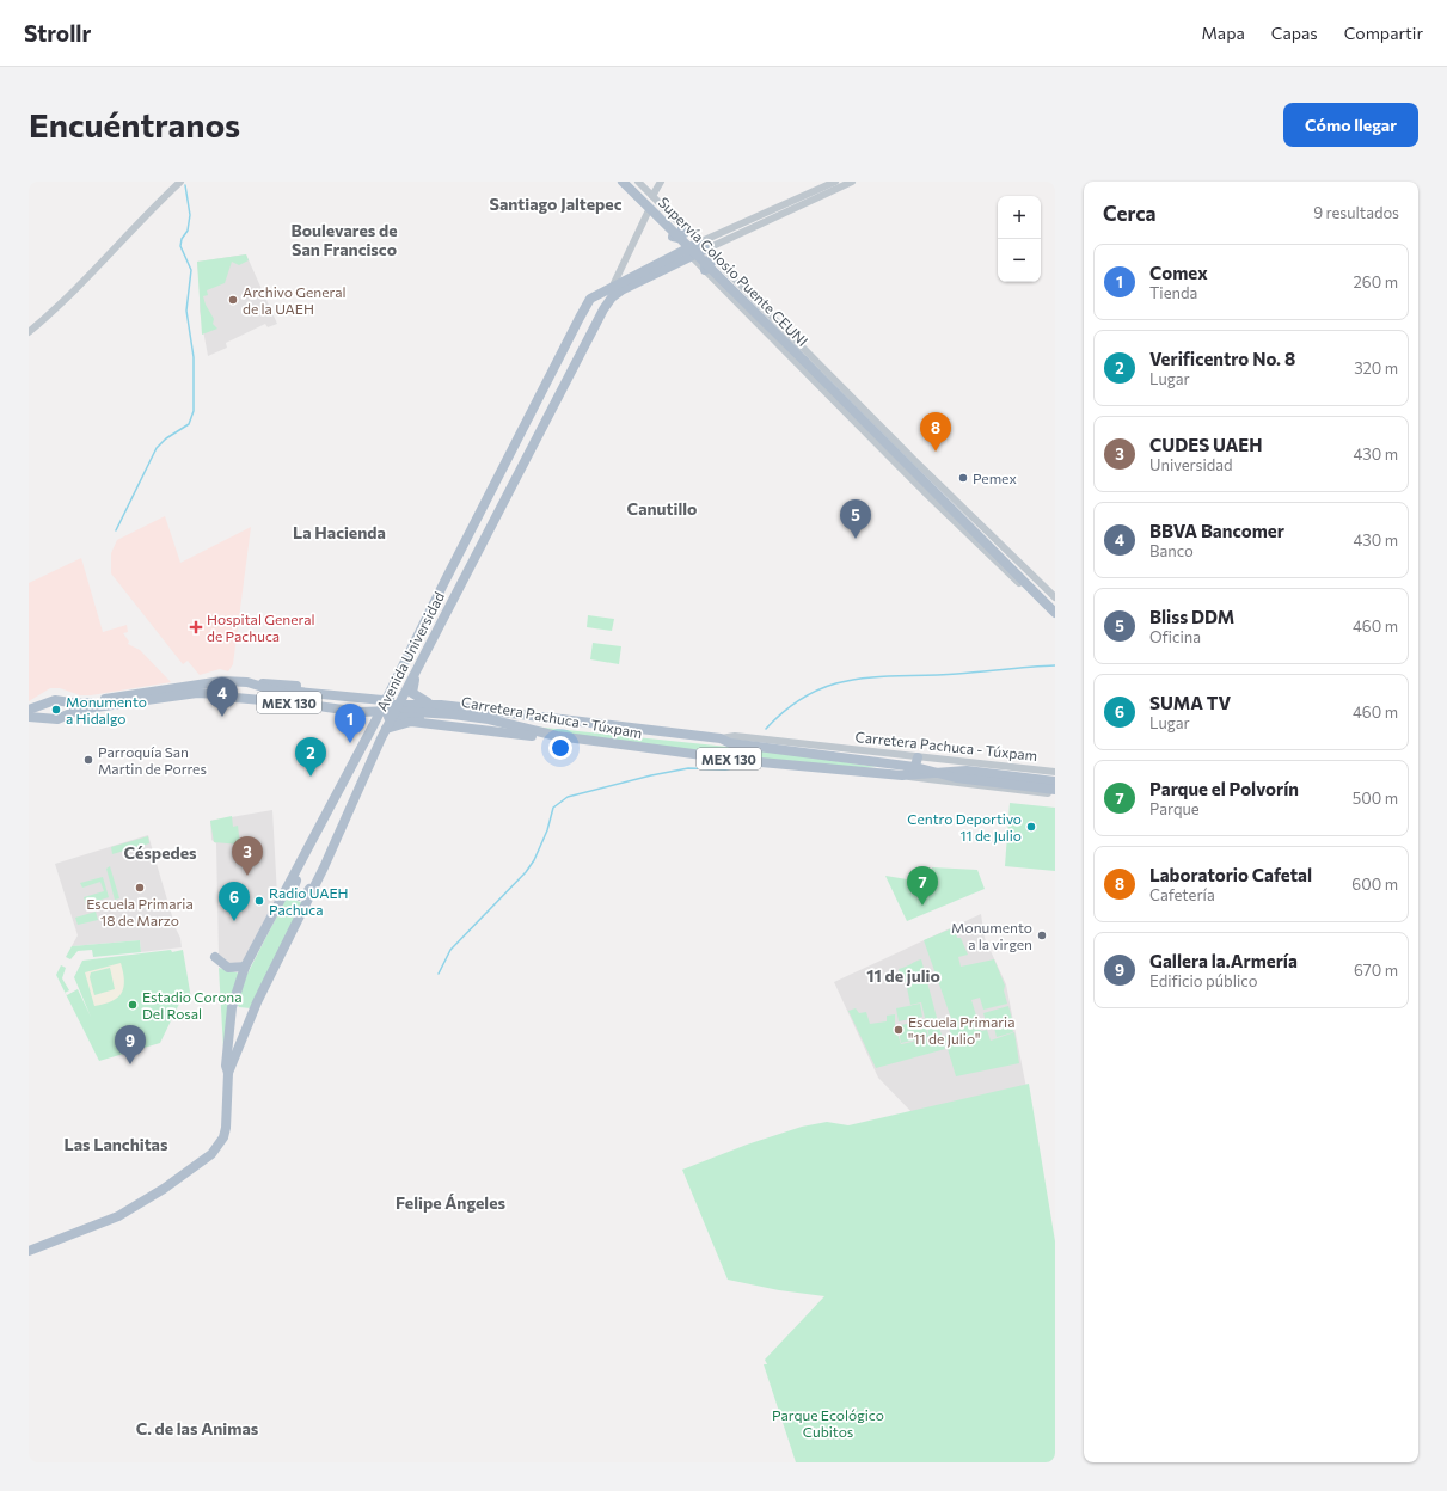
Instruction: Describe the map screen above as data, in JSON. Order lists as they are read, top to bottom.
{
  "streets": {
    "main road": [
      "Supervía Colosio Puente CEUNI",
      "Avenida Universidad",
      "MEX 130",
      "Carretera Pachuca - Túxpam"
    ]
  },
  "crossings": [
    ["Avenida Universidad", "MEX 130"],
    ["Avenida Universidad", "Carretera Pachuca - Túxpam"],
    ["MEX 130", "Carretera Pachuca - Túxpam"]
  ],
  "districts": [
    "Santiago Jaltepec",
    "Boulevares de San Francisco",
    "Canutillo",
    "La Hacienda",
    "Céspedes",
    "11 de julio",
    "Las Lanchitas",
    "Felipe Ángeles",
    "C. de las Animas"
  ],
  "parks": ["Parque Ecológico Cubitos"],
  "places": {
    "other": [
      "Archivo General de la UAEH",
      "Pemex",
      "Monumento a Hidalgo",
      "Parroquía San Martin de Porres",
      "Centro Deportivo 11 de Julio",
      "Escuela Primaria 18 de Marzo",
      "Radio UAEH Pachuca",
      "Monumento a la virgen",
      "Estadio Corona Del Rosal",
      "Escuela Primaria \"11 de Julio\""
    ],
    "health": ["Hospital General de Pachuca"]
  },
  "page": {
    "header": "Strollr",
    "nav": ["Mapa", "Capas", "Compartir"],
    "buttons": "Cómo llegar",
    "title": "Encuéntranos",
    "heading": ["Cerca", "9 resultados"],
    "map_buttons": ["+", "−"],
    "list": [
      {
        "mark": "1",
        "name": "Comex",
        "note": "Tienda",
        "value": "260 m"
      },
      {
        "mark": "2",
        "name": "Verificentro No. 8",
        "note": "Lugar",
        "value": "320 m"
      },
      {
        "mark": "3",
        "name": "CUDES UAEH",
        "note": "Universidad",
        "value": "430 m"
      },
      {
        "mark": "4",
        "name": "BBVA Bancomer",
        "note": "Banco",
        "value": "430 m"
      },
      {
        "mark": "5",
        "name": "Bliss DDM",
        "note": "Oficina",
        "value": "460 m"
      },
      {
        "mark": "6",
        "name": "SUMA TV",
        "note": "Lugar",
        "value": "460 m"
      },
      {
        "mark": "7",
        "name": "Parque el Polvorín",
        "note": "Parque",
        "value": "500 m"
      },
      {
        "mark": "8",
        "name": "Laboratorio Cafetal",
        "note": "Cafetería",
        "value": "600 m"
      },
      {
        "mark": "9",
        "name": "Gallera la.Armería",
        "note": "Edificio público",
        "value": "670 m"
      }
    ],
    "pins": [
      "8",
      "5",
      "4",
      "1",
      "2",
      "3",
      "7",
      "6",
      "9"
    ]
  }
}
